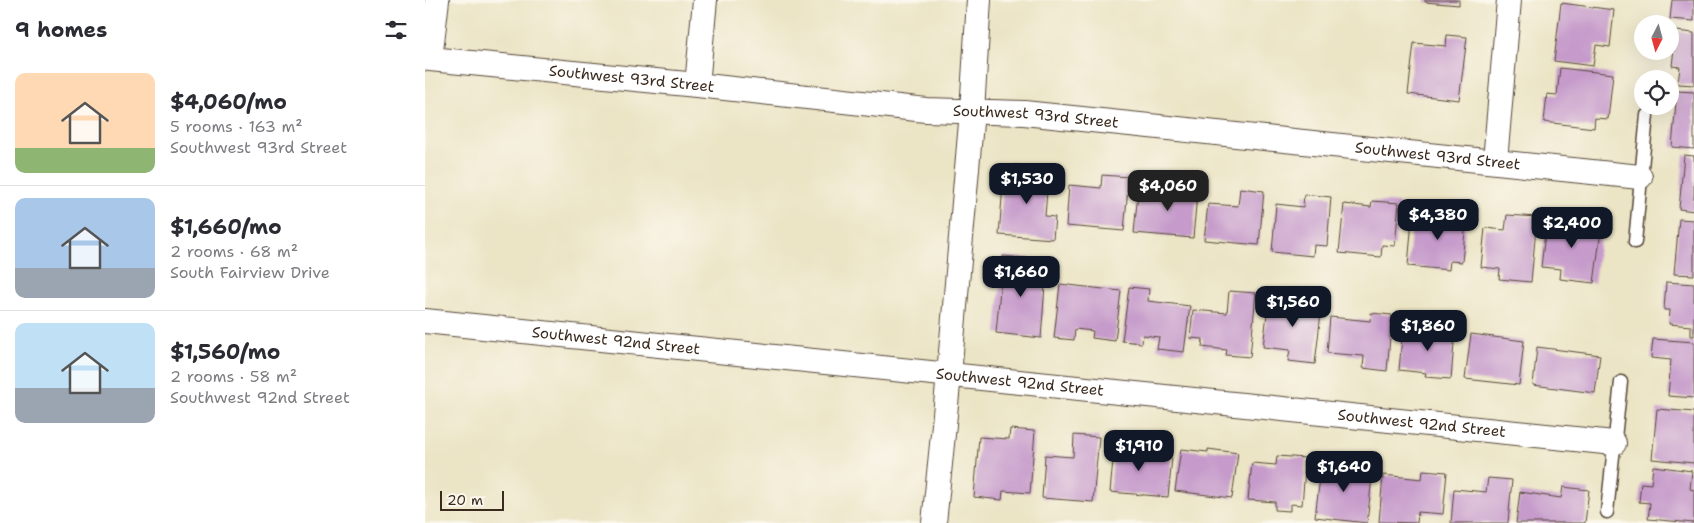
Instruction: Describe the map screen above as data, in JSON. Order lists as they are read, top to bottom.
{
  "streets": {
    "street": ["Southwest 93rd Street", "Southwest 92nd Street"]
  },
  "scale_bar": "20 m",
  "north": "bottom",
  "page": {
    "heading": "9 homes",
    "list": [
      {
        "name": "$4,060/mo",
        "note": "5 rooms · 163 m² · Southwest 93rd Street"
      },
      {
        "name": "$1,660/mo",
        "note": "2 rooms · 68 m² · South Fairview Drive"
      },
      {
        "name": "$1,560/mo",
        "note": "2 rooms · 58 m² · Southwest 92nd Street"
      }
    ],
    "price": [
      "$1,530",
      "$4,060",
      "$4,380",
      "$2,400",
      "$1,660",
      "$1,560",
      "$1,860",
      "$1,910",
      "$1,640"
    ],
    "scale": "20 m"
  }
}
